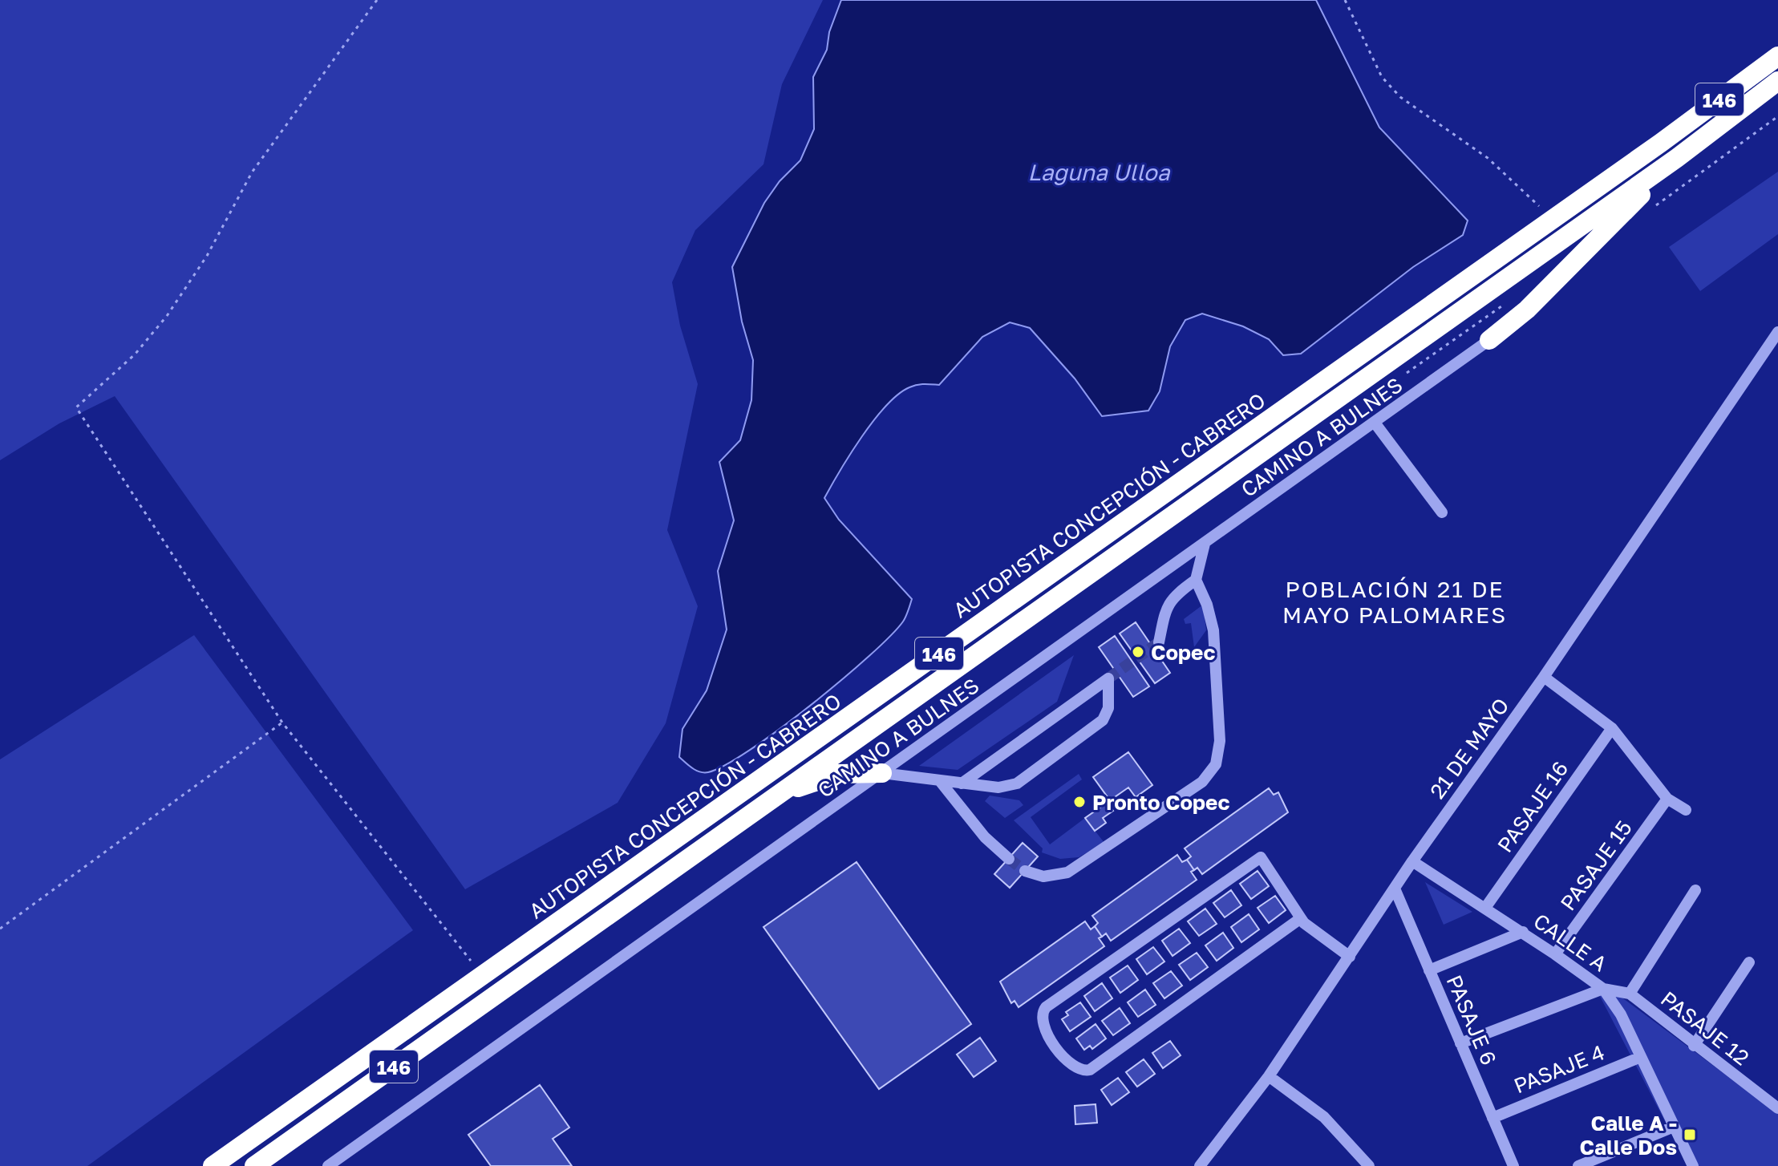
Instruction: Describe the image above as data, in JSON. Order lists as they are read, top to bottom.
{
  "streets": {
    "highway": ["146", "AUTOPISTA CONCEPCIÓN - CABRERO"],
    "street": [
      "CAMINO A BULNES",
      "21 DE MAYO",
      "PASAJE 16",
      "PASAJE 15",
      "CALLE A",
      "PASAJE 6",
      "PASAJE 12",
      "PASAJE 4"
    ]
  },
  "crossings": [
    ["21 DE MAYO", "CALLE A"],
    ["21 DE MAYO", "PASAJE 6"],
    ["PASAJE 16", "CALLE A"],
    ["PASAJE 15", "CALLE A"],
    ["CALLE A", "PASAJE 12"],
    ["CALLE A", "PASAJE 4"],
    ["PASAJE 6", "PASAJE 4"]
  ],
  "districts": ["POBLACIÓN 21 DE MAYO PALOMARES"],
  "water": ["Laguna Ulloa"],
  "places": {
    "other": ["Copec", "Pronto Copec"],
    "transit": ["Calle A - Calle Dos"]
  }
}
